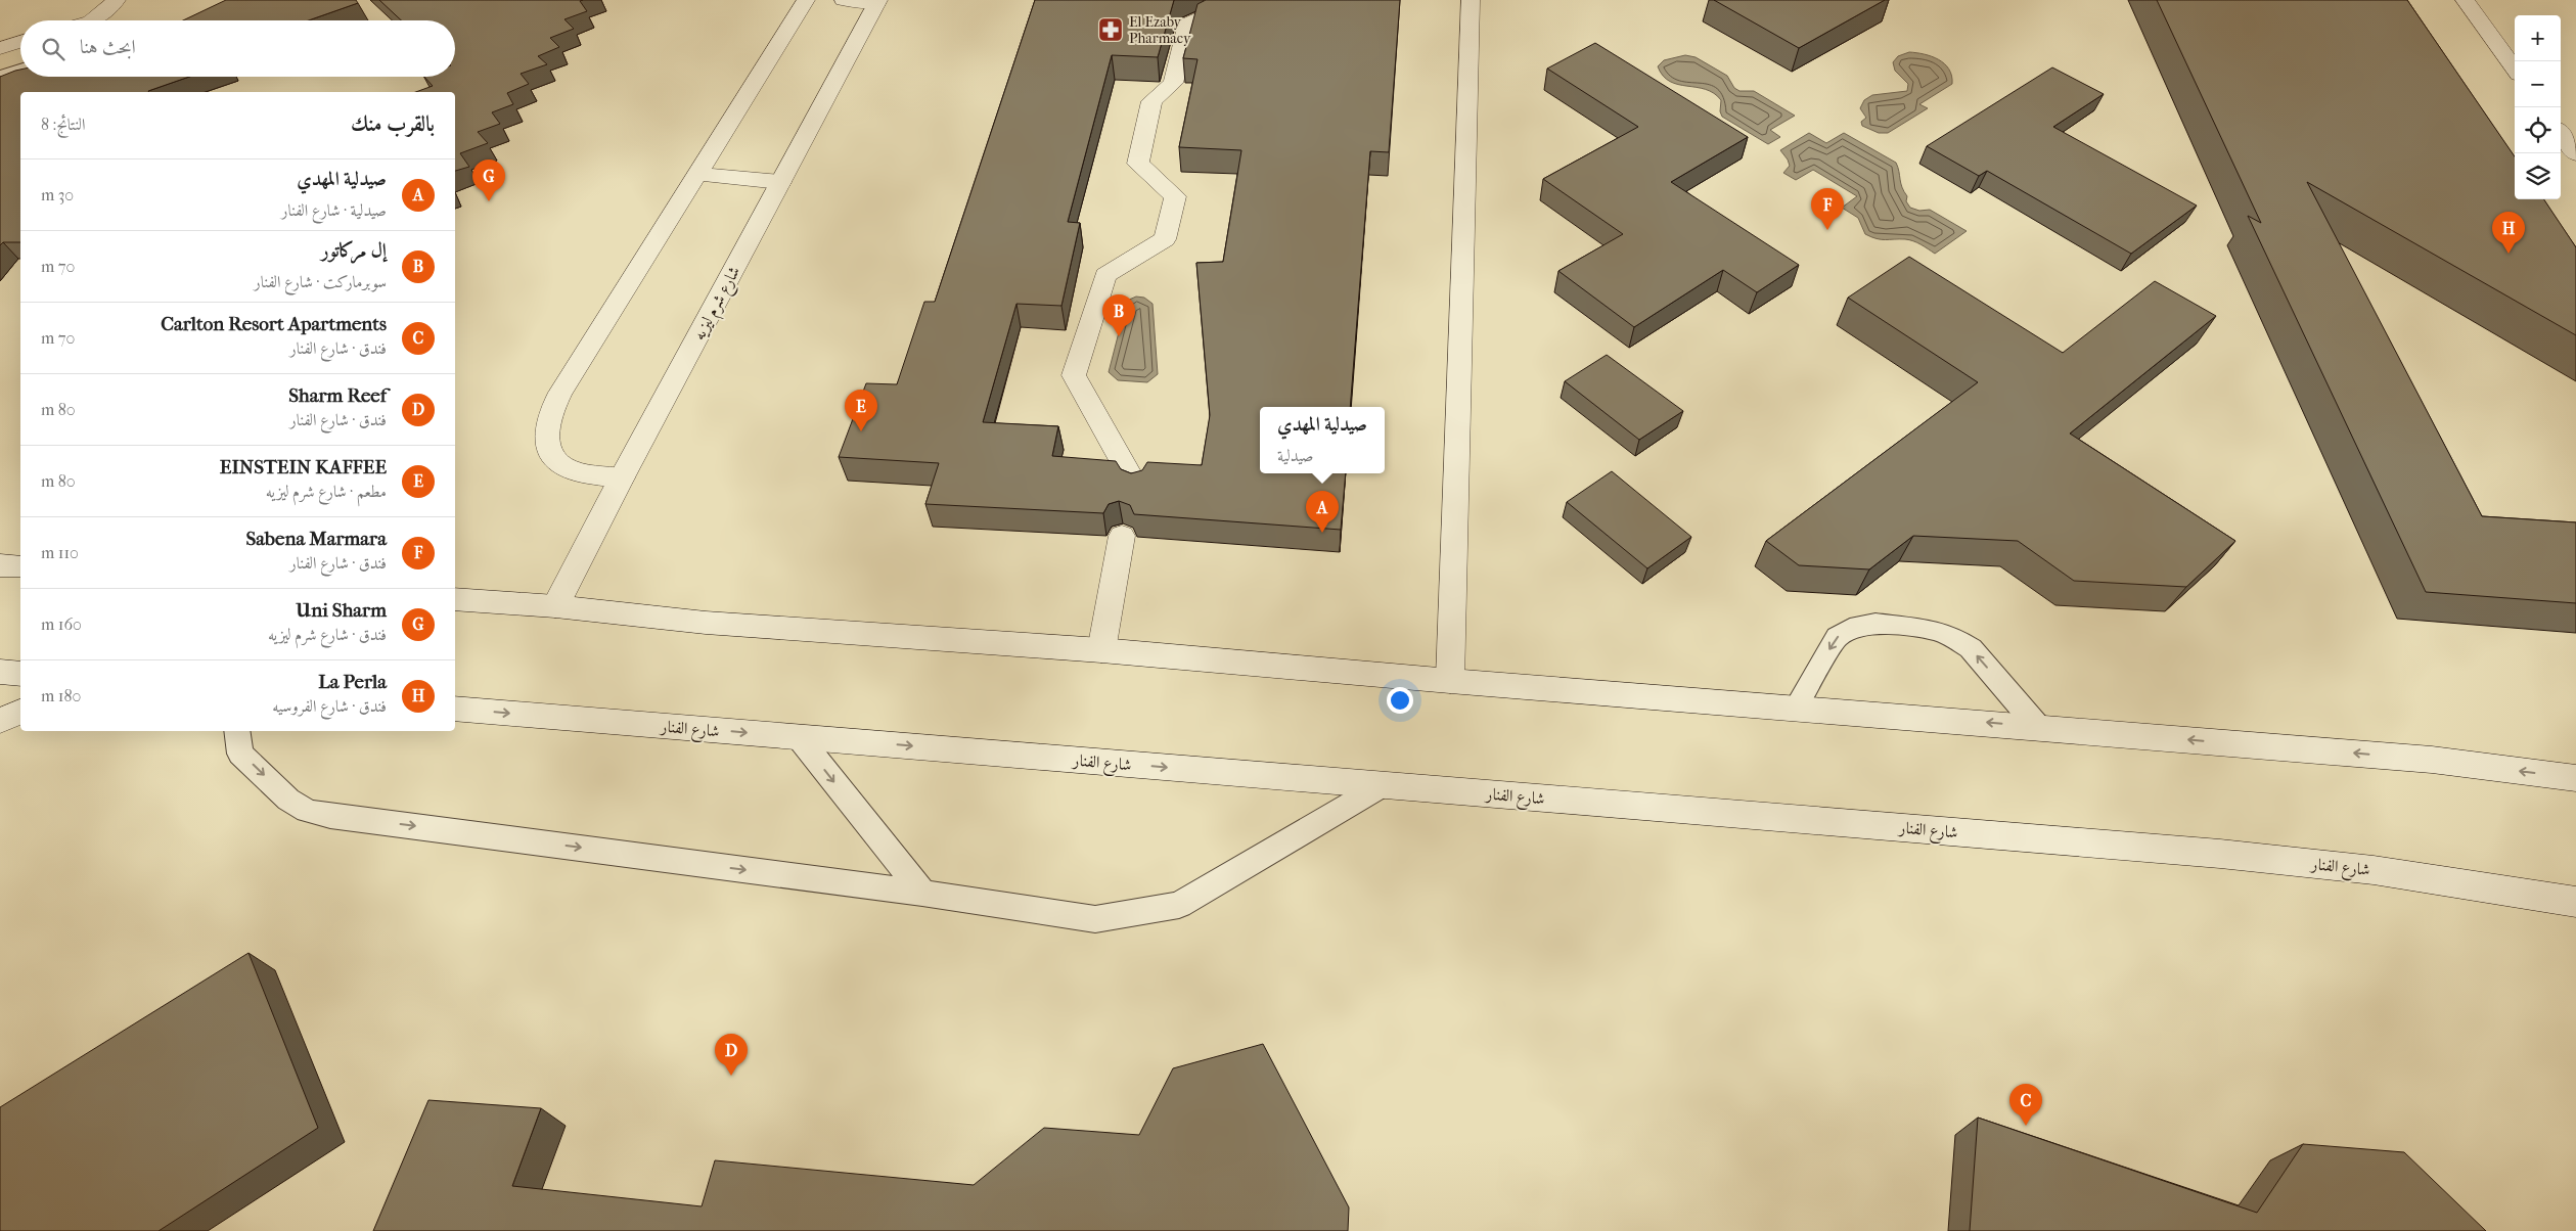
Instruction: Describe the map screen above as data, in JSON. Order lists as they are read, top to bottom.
{
  "streets": {
    "street": ["شارع شرم ليزيه", "شارع الفنار"]
  },
  "places": {
    "pharmacy": ["El Ezaby Pharmacy"]
  },
  "page": {
    "map_buttons": ["+", "−"],
    "search": "ابحث هنا",
    "heading": ["بالقرب منك", "النتائج: 8"],
    "list": [
      {
        "mark": "A",
        "name": "صيدلية المهدي",
        "note": "صيدلية · شارع الفنار",
        "value": "30 m"
      },
      {
        "mark": "B",
        "name": "إل مركاتور",
        "note": "سوبرماركت · شارع الفنار",
        "value": "70 m"
      },
      {
        "mark": "C",
        "name": "Carlton Resort Apartments",
        "note": "فندق · شارع الفنار",
        "value": "70 m"
      },
      {
        "mark": "D",
        "name": "Sharm Reef",
        "note": "فندق · شارع الفنار",
        "value": "80 m"
      },
      {
        "mark": "E",
        "name": "EINSTEIN KAFFEE",
        "note": "مطعم · شارع شرم ليزيه",
        "value": "80 m"
      },
      {
        "mark": "F",
        "name": "Sabena Marmara",
        "note": "فندق · شارع الفنار",
        "value": "110 m"
      },
      {
        "mark": "G",
        "name": "Uni Sharm",
        "note": "فندق · شارع شرم ليزيه",
        "value": "160 m"
      },
      {
        "mark": "H",
        "name": "La Perla",
        "note": "فندق · شارع الفروسيه",
        "value": "180 m"
      }
    ],
    "pins": [
      "G",
      "F",
      "H",
      "B",
      "E",
      "A",
      "D",
      "C"
    ],
    "popup": ["صيدلية المهدي", "صيدلية"]
  }
}
